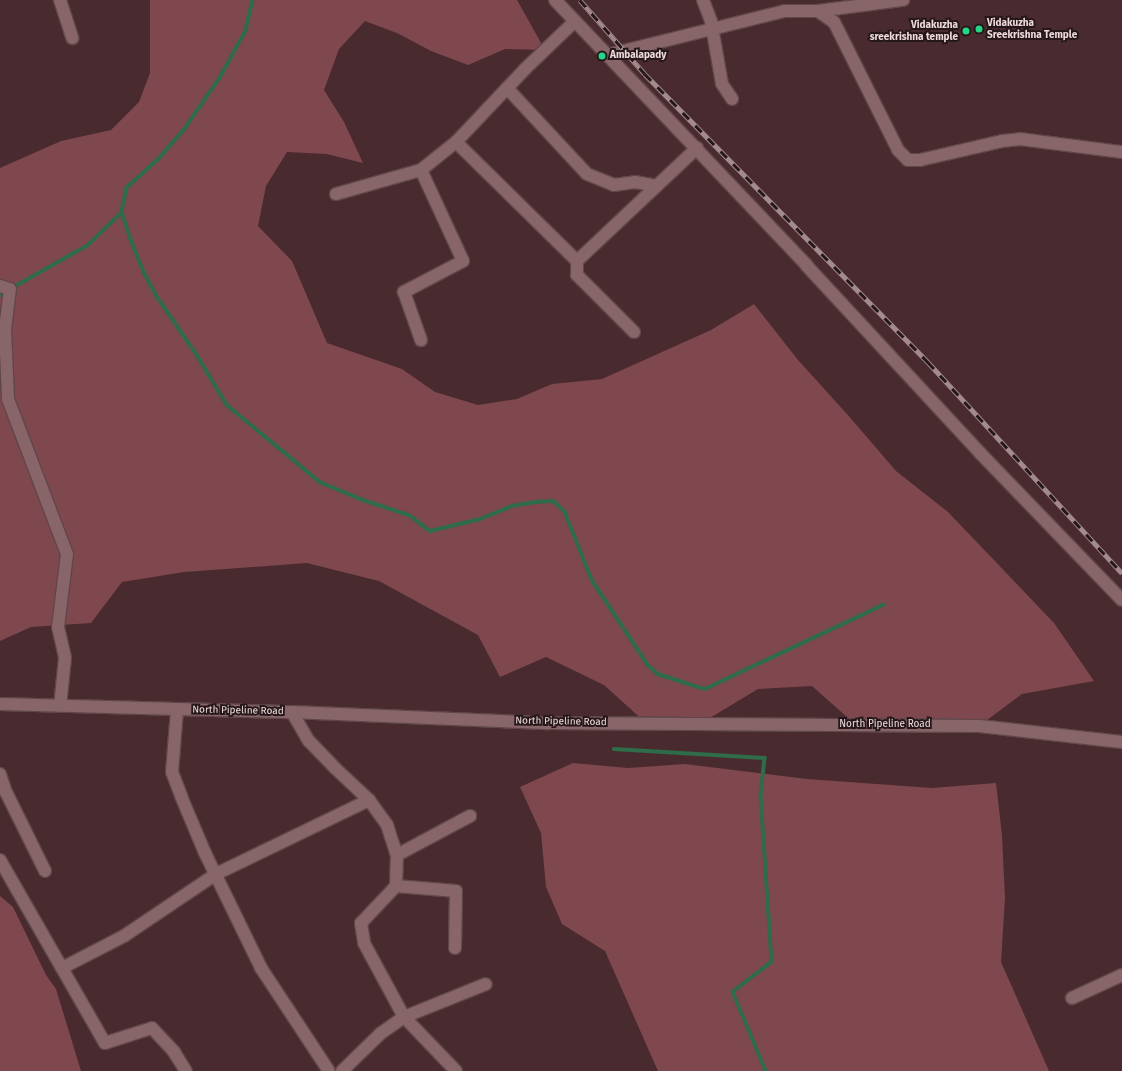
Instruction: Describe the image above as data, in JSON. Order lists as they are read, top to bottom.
{
  "streets": {
    "street": ["North Pipeline Road"]
  },
  "places": ["Vidakuzha Sreekrishna Temple", "Vidakuzha sreekrishna temple", "Ambalapady"]
}
